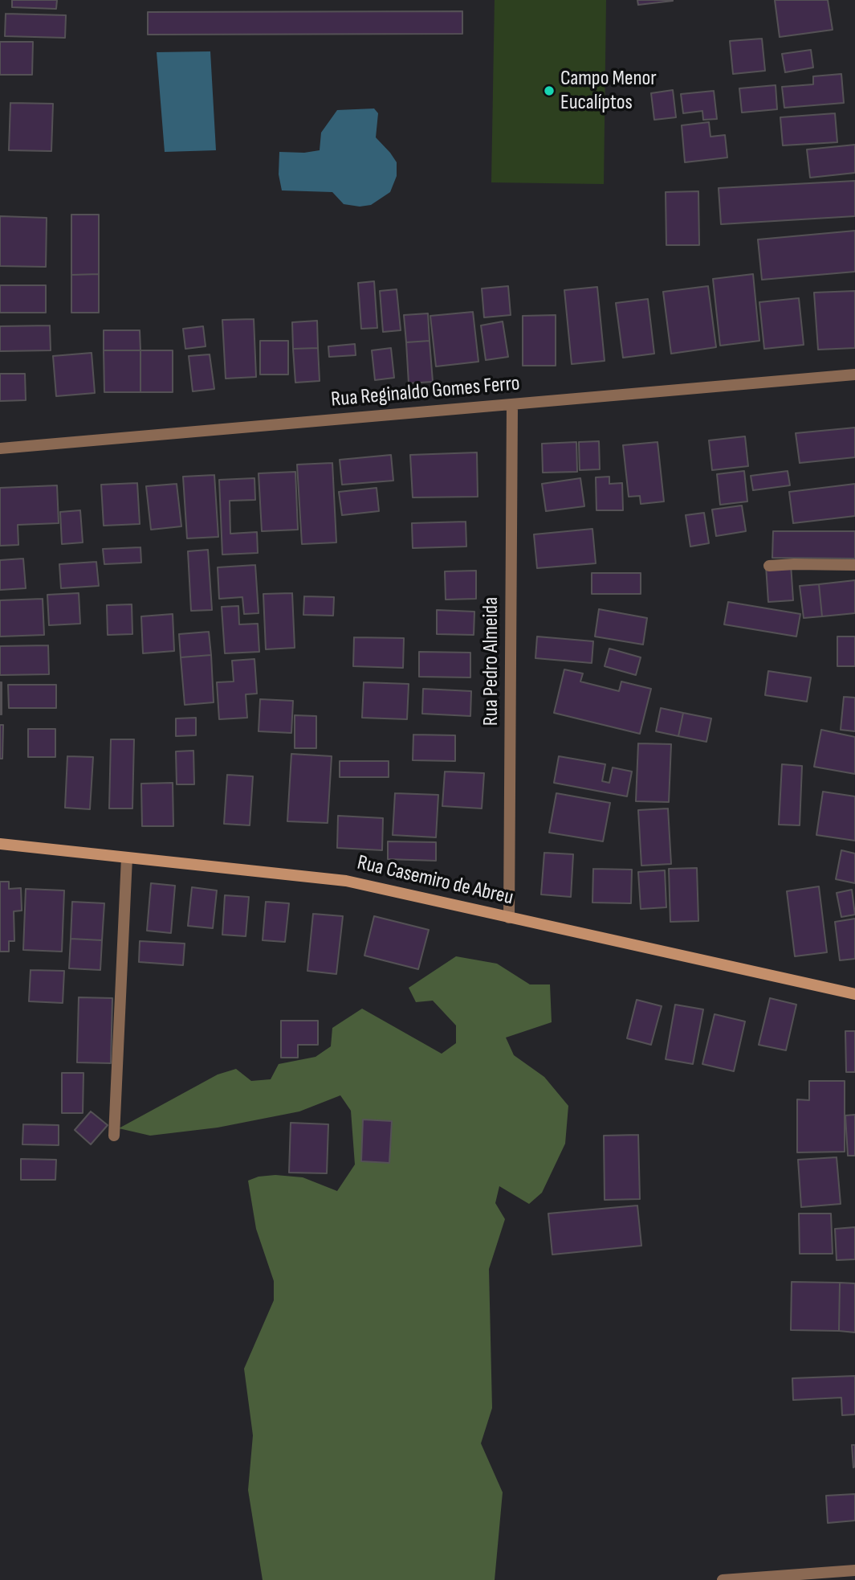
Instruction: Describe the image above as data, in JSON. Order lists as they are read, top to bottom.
{
  "streets": {
    "street": ["Rua Reginaldo Gomes Ferro", "Rua Pedro Almeida", "Rua Casemiro de Abreu"]
  },
  "crossings": [
    ["Rua Reginaldo Gomes Ferro", "Rua Pedro Almeida"],
    ["Rua Pedro Almeida", "Rua Casemiro de Abreu"]
  ],
  "places": ["Campo Menor Eucalíptos"]
}
